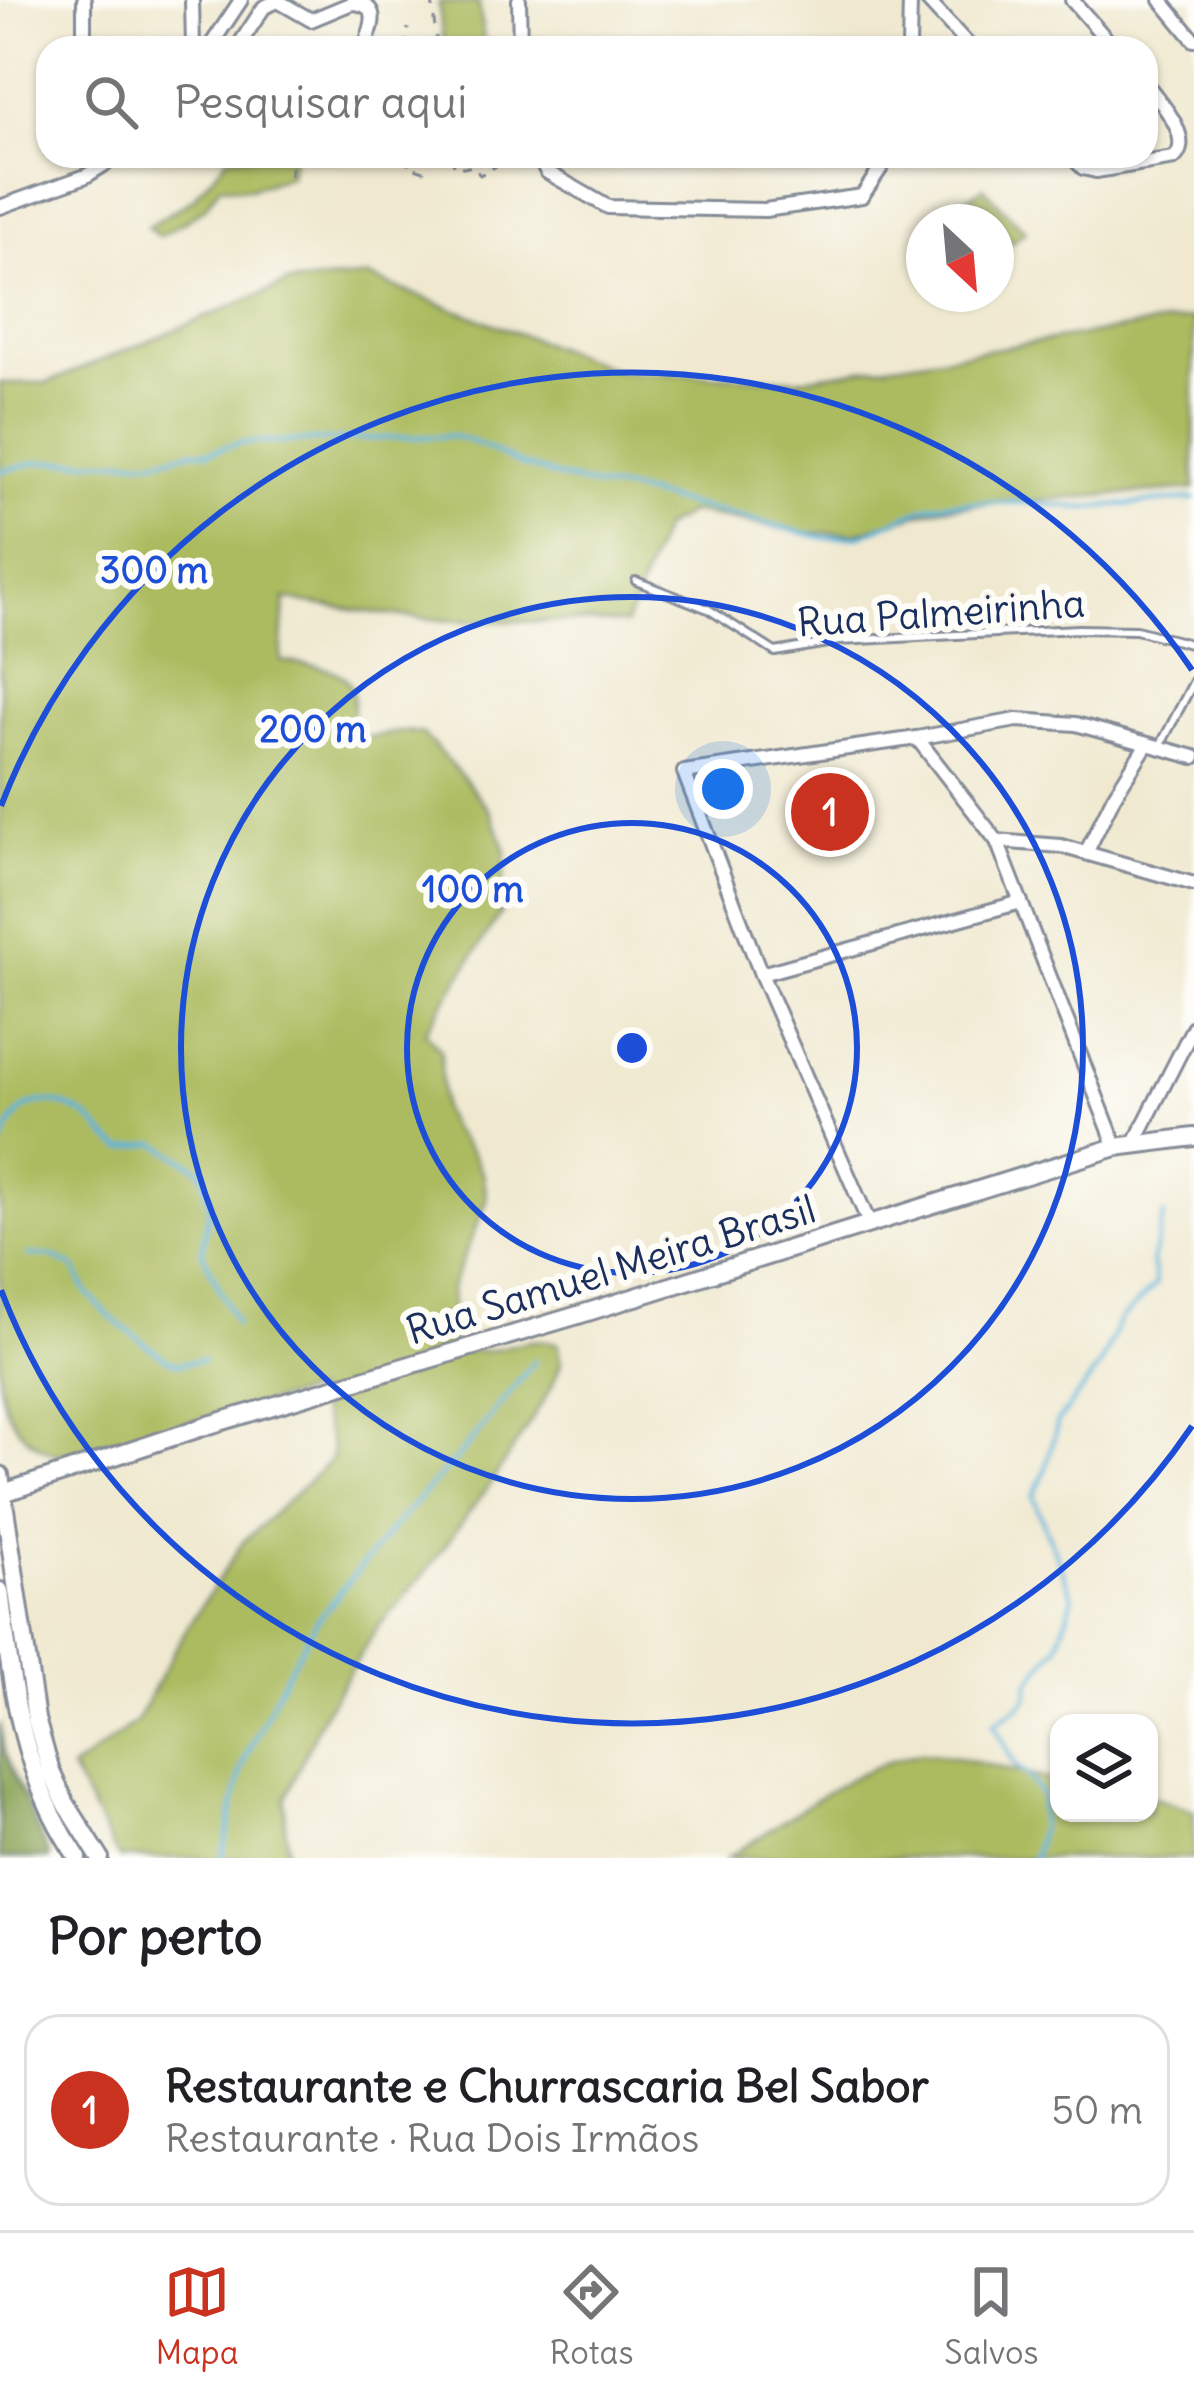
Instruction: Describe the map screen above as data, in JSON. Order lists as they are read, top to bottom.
{
  "streets": {
    "street": ["Rua Samuel Meira Brasil"],
    "lane": ["Rua Palmeirinha"]
  },
  "north": "bottom right",
  "page": {
    "search": "Pesquisar aqui",
    "pins": "1",
    "heading": "Por perto",
    "list": [
      {
        "mark": "1",
        "name": "Restaurante e Churrascaria Bel Sabor",
        "note": "Restaurante · Rua Dois Irmãos",
        "value": "50 m"
      }
    ],
    "nav": ["Mapa", "Rotas", "Salvos"]
  },
  "rings": ["300 m", "200 m", "100 m"]
}
